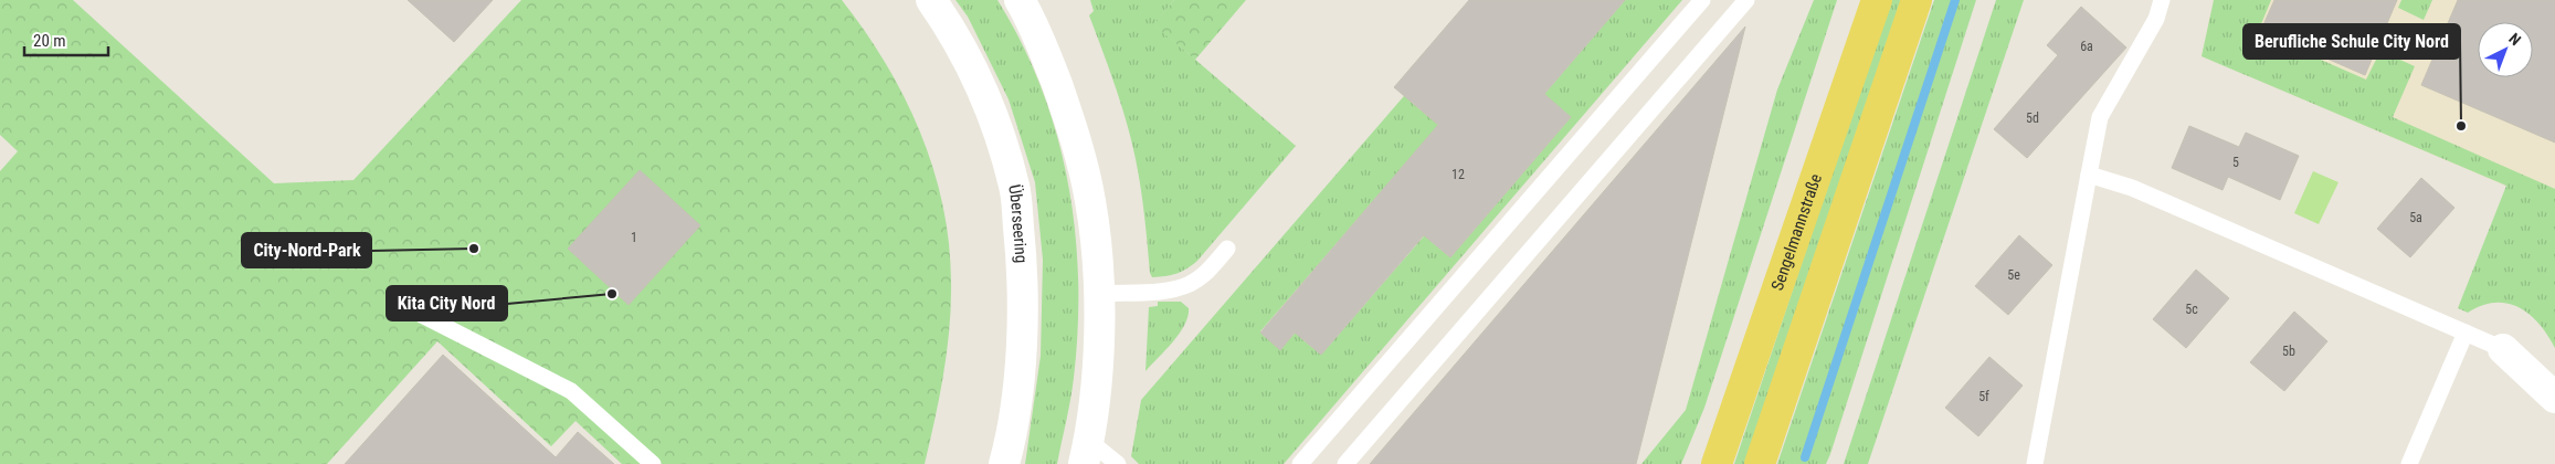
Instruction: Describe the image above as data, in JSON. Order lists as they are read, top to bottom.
{
  "streets": {
    "main road": ["Sengelmannstraße"],
    "street": ["Überseering"]
  },
  "places": ["Berufliche Schule City Nord", "City-Nord-Park", "Kita City Nord"],
  "house_numbers": [
    "6a",
    "5d",
    "5",
    "12",
    "5a",
    "1",
    "5e",
    "5c",
    "5b",
    "5f"
  ],
  "scale_bar": "20 m",
  "north": "top right"
}
